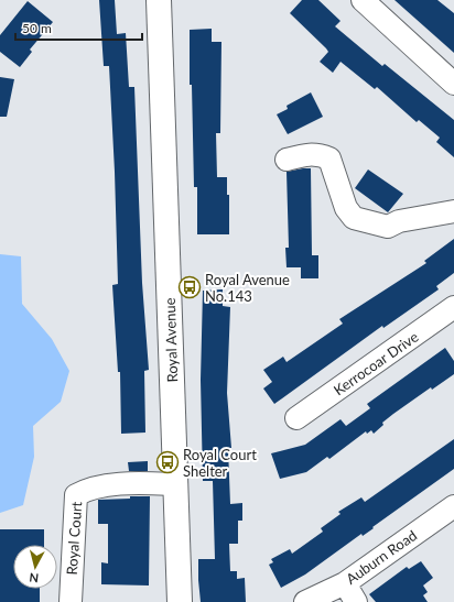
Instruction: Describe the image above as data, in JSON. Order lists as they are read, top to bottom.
{
  "streets": {
    "main road": ["Royal Avenue"],
    "street": ["Kerrocoar Drive", "Royal Court", "Auburn Road"]
  },
  "crossings": [
    ["Royal Avenue", "Royal Court"]
  ],
  "places": {
    "bus stop": ["Royal Avenue No.143", "Royal Court Shelter"]
  },
  "scale_bar": "50 m",
  "north": "bottom"
}
